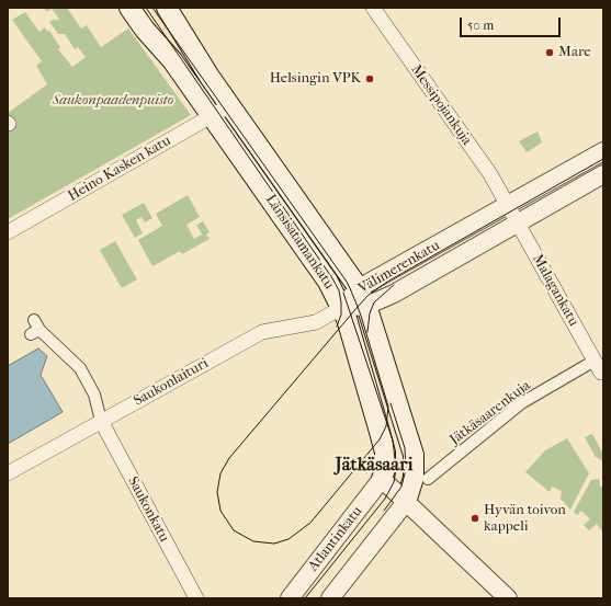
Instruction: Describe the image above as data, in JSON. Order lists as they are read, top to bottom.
{
  "streets": {
    "main road": ["Länsisatamankatu"],
    "street": [
      "Messipojankuja",
      "Heino Kasken katu",
      "Välimerenkatu",
      "Malagankatu",
      "Saukonlaituri",
      "Jätkäsaarenkuja",
      "Saukonkatu",
      "Atlantinkatu"
    ]
  },
  "crossings": [
    ["Messipojankuja", "Välimerenkatu"],
    ["Messipojankuja", "Malagankatu"],
    ["Heino Kasken katu", "Länsisatamankatu"],
    ["Länsisatamankatu", "Välimerenkatu"],
    ["Länsisatamankatu", "Saukonlaituri"],
    ["Länsisatamankatu", "Atlantinkatu"],
    ["Välimerenkatu", "Malagankatu"],
    ["Välimerenkatu", "Saukonlaituri"],
    ["Malagankatu", "Jätkäsaarenkuja"],
    ["Saukonlaituri", "Saukonkatu"]
  ],
  "districts": ["Jätkäsaari"],
  "parks": ["Saukonpaadenpuisto"],
  "places": ["Mare", "Helsingin VPK", "Hyvän toivon kappeli"],
  "scale_bar": "50 m"
}
